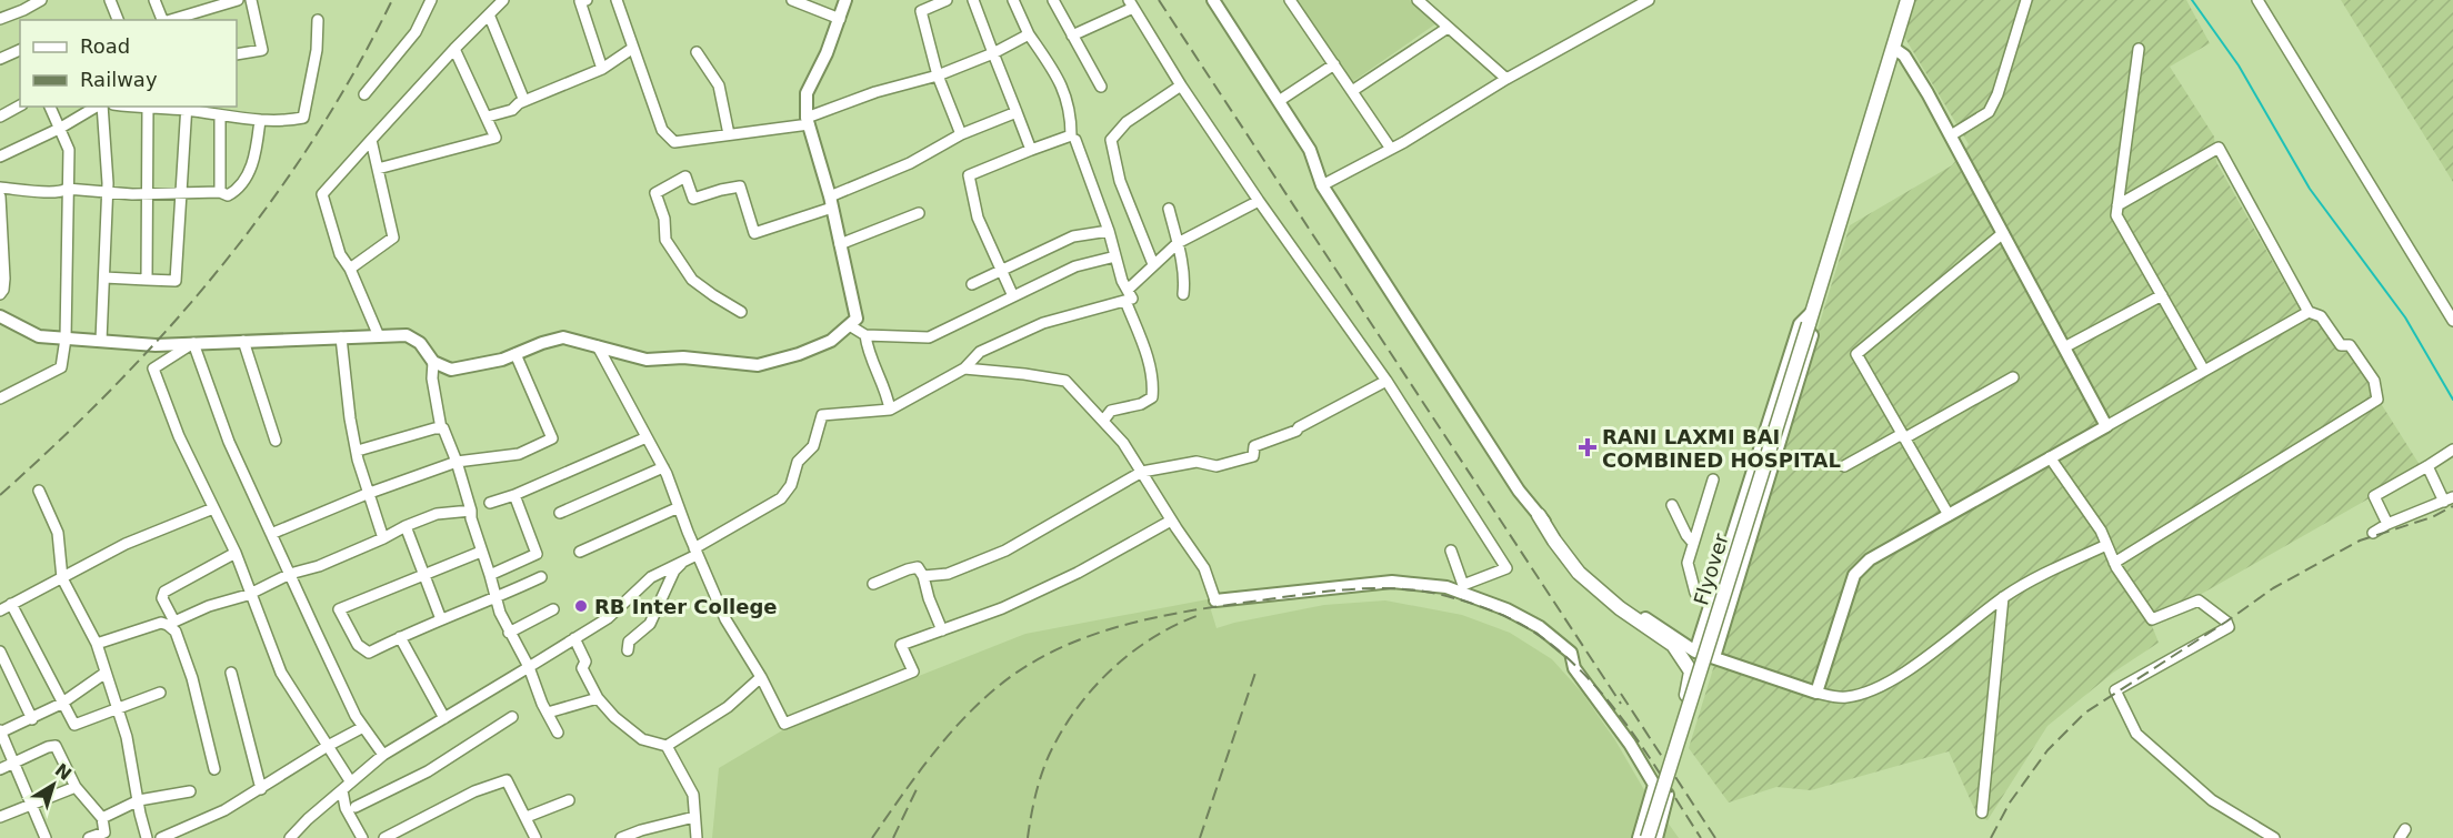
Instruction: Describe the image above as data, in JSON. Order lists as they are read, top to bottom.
{
  "streets": {
    "main road": ["Flyover"]
  },
  "places": {
    "health": ["RANI LAXMI BAI COMBINED HOSPITAL"],
    "other": ["RB Inter College"]
  },
  "legend": ["Road", "Railway"],
  "north": "top right"
}
